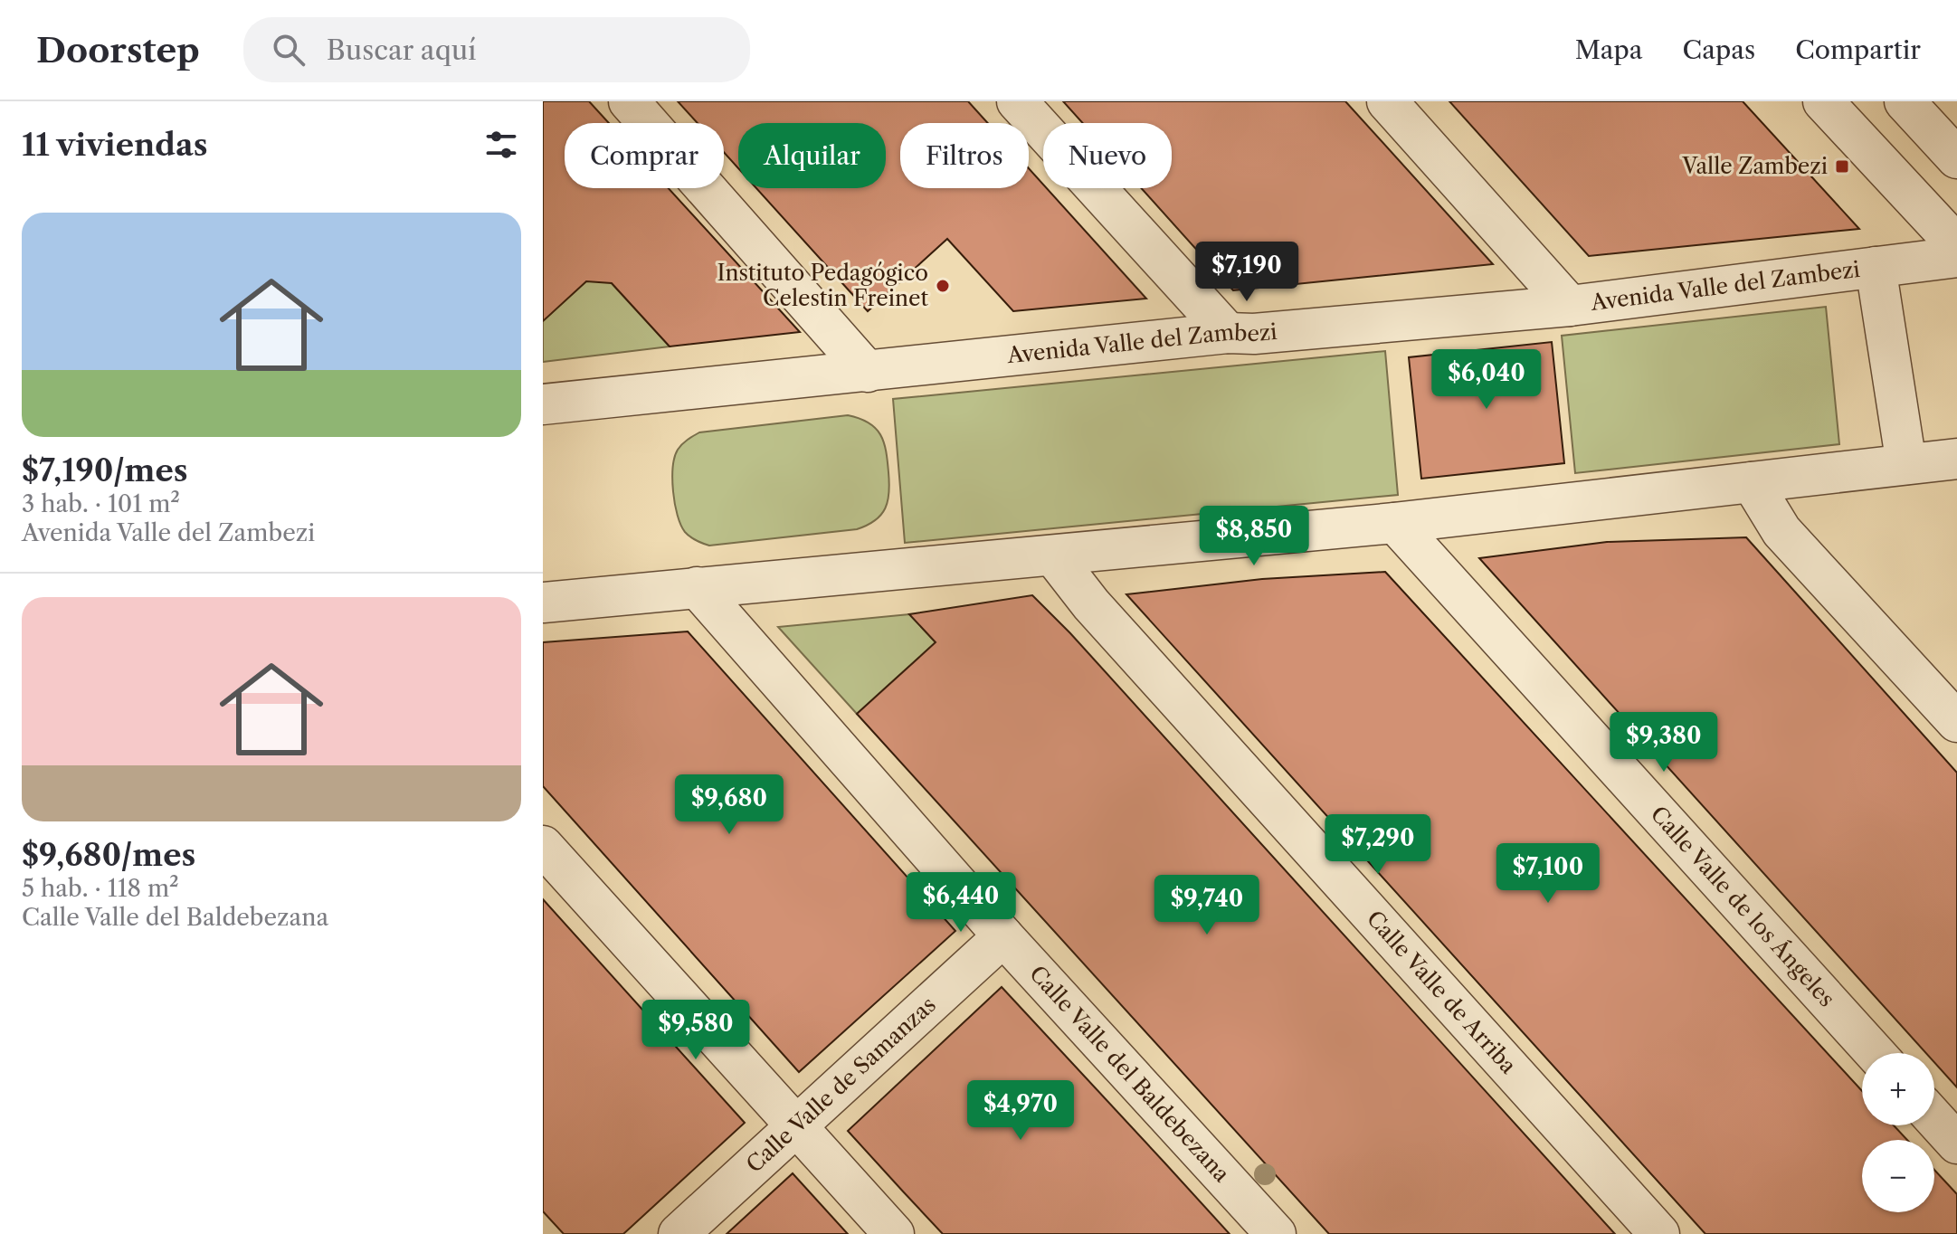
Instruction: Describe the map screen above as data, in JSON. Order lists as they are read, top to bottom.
{
  "streets": {
    "street": [
      "Avenida Valle del Zambezi",
      "Calle Valle de los Ángeles",
      "Calle Valle de Arriba",
      "Calle Valle del Baldebezana",
      "Calle Valle de Samanzas"
    ]
  },
  "crossings": [
    ["Calle Valle del Baldebezana", "Calle Valle de Samanzas"]
  ],
  "places": {
    "transit": ["Valle Zambezi"],
    "other": ["Instituto Pedagógico Celestin Freinet"]
  },
  "page": {
    "header": "Doorstep",
    "search": "Buscar aquí",
    "nav": ["Mapa", "Capas", "Compartir"],
    "heading": "11 viviendas",
    "chip": [
      "Comprar",
      "Alquilar",
      "Filtros",
      "Nuevo"
    ],
    "list": [
      {
        "name": "$7,190/mes",
        "note": "3 hab. · 101 m² · Avenida Valle del Zambezi"
      },
      {
        "name": "$9,680/mes",
        "note": "5 hab. · 118 m² · Calle Valle del Baldebezana"
      }
    ],
    "price": [
      "$7,190",
      "$6,040",
      "$8,850",
      "$9,380",
      "$9,680",
      "$7,290",
      "$7,100",
      "$6,440",
      "$9,740",
      "$9,580",
      "$4,970"
    ],
    "map_buttons": ["+", "−"]
  }
}
